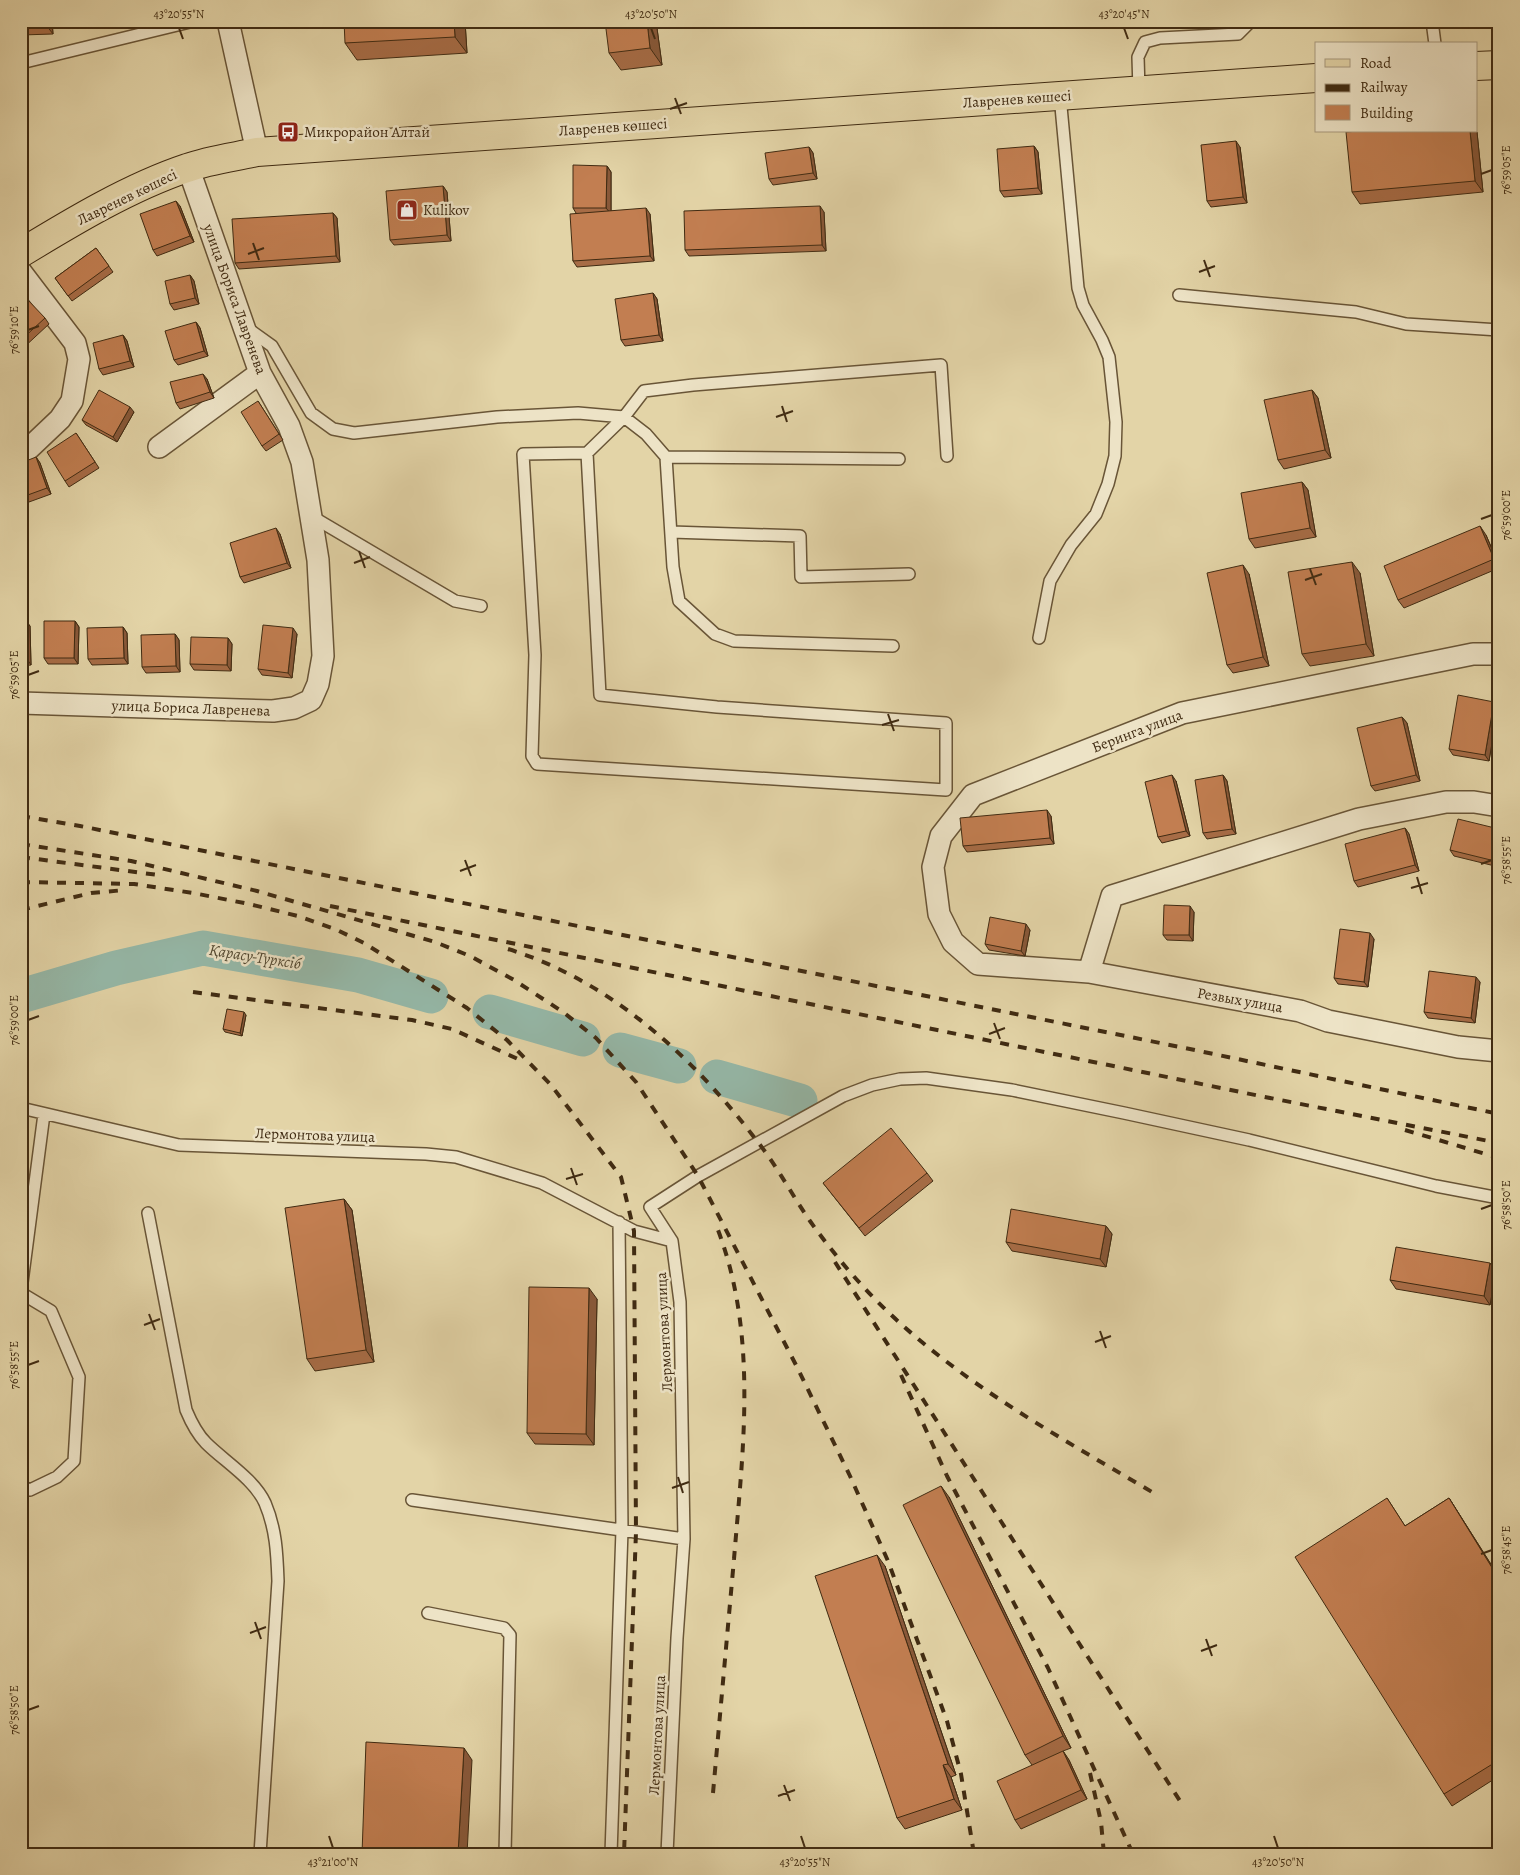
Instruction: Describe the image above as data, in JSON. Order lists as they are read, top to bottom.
{
  "streets": {
    "main road": ["Лавренев көшесі"],
    "street": ["улица Бориса Лавренева", "Беринга улица", "Резвых улица"],
    "lane": ["Лермонтова улица"]
  },
  "crossings": [
    ["Лавренев көшесі", "улица Бориса Лавренева"],
    ["Беринга улица", "Резвых улица"]
  ],
  "water": ["Қарасу-Түрксіб"],
  "places": {
    "bus stop": ["Микрорайон Алтай"],
    "shop": ["Kulikov"]
  },
  "legend": ["Road", "Railway", "Building"],
  "coordinates": [
    "43°20'55\"N",
    "43°20'50\"N",
    "43°20'45\"N",
    "76°59'05\"E",
    "76°59'10\"E",
    "76°59'00\"E",
    "76°58'55\"E",
    "76°58'50\"E",
    "76°58'45\"E",
    "43°21'00\"N"
  ]
}
